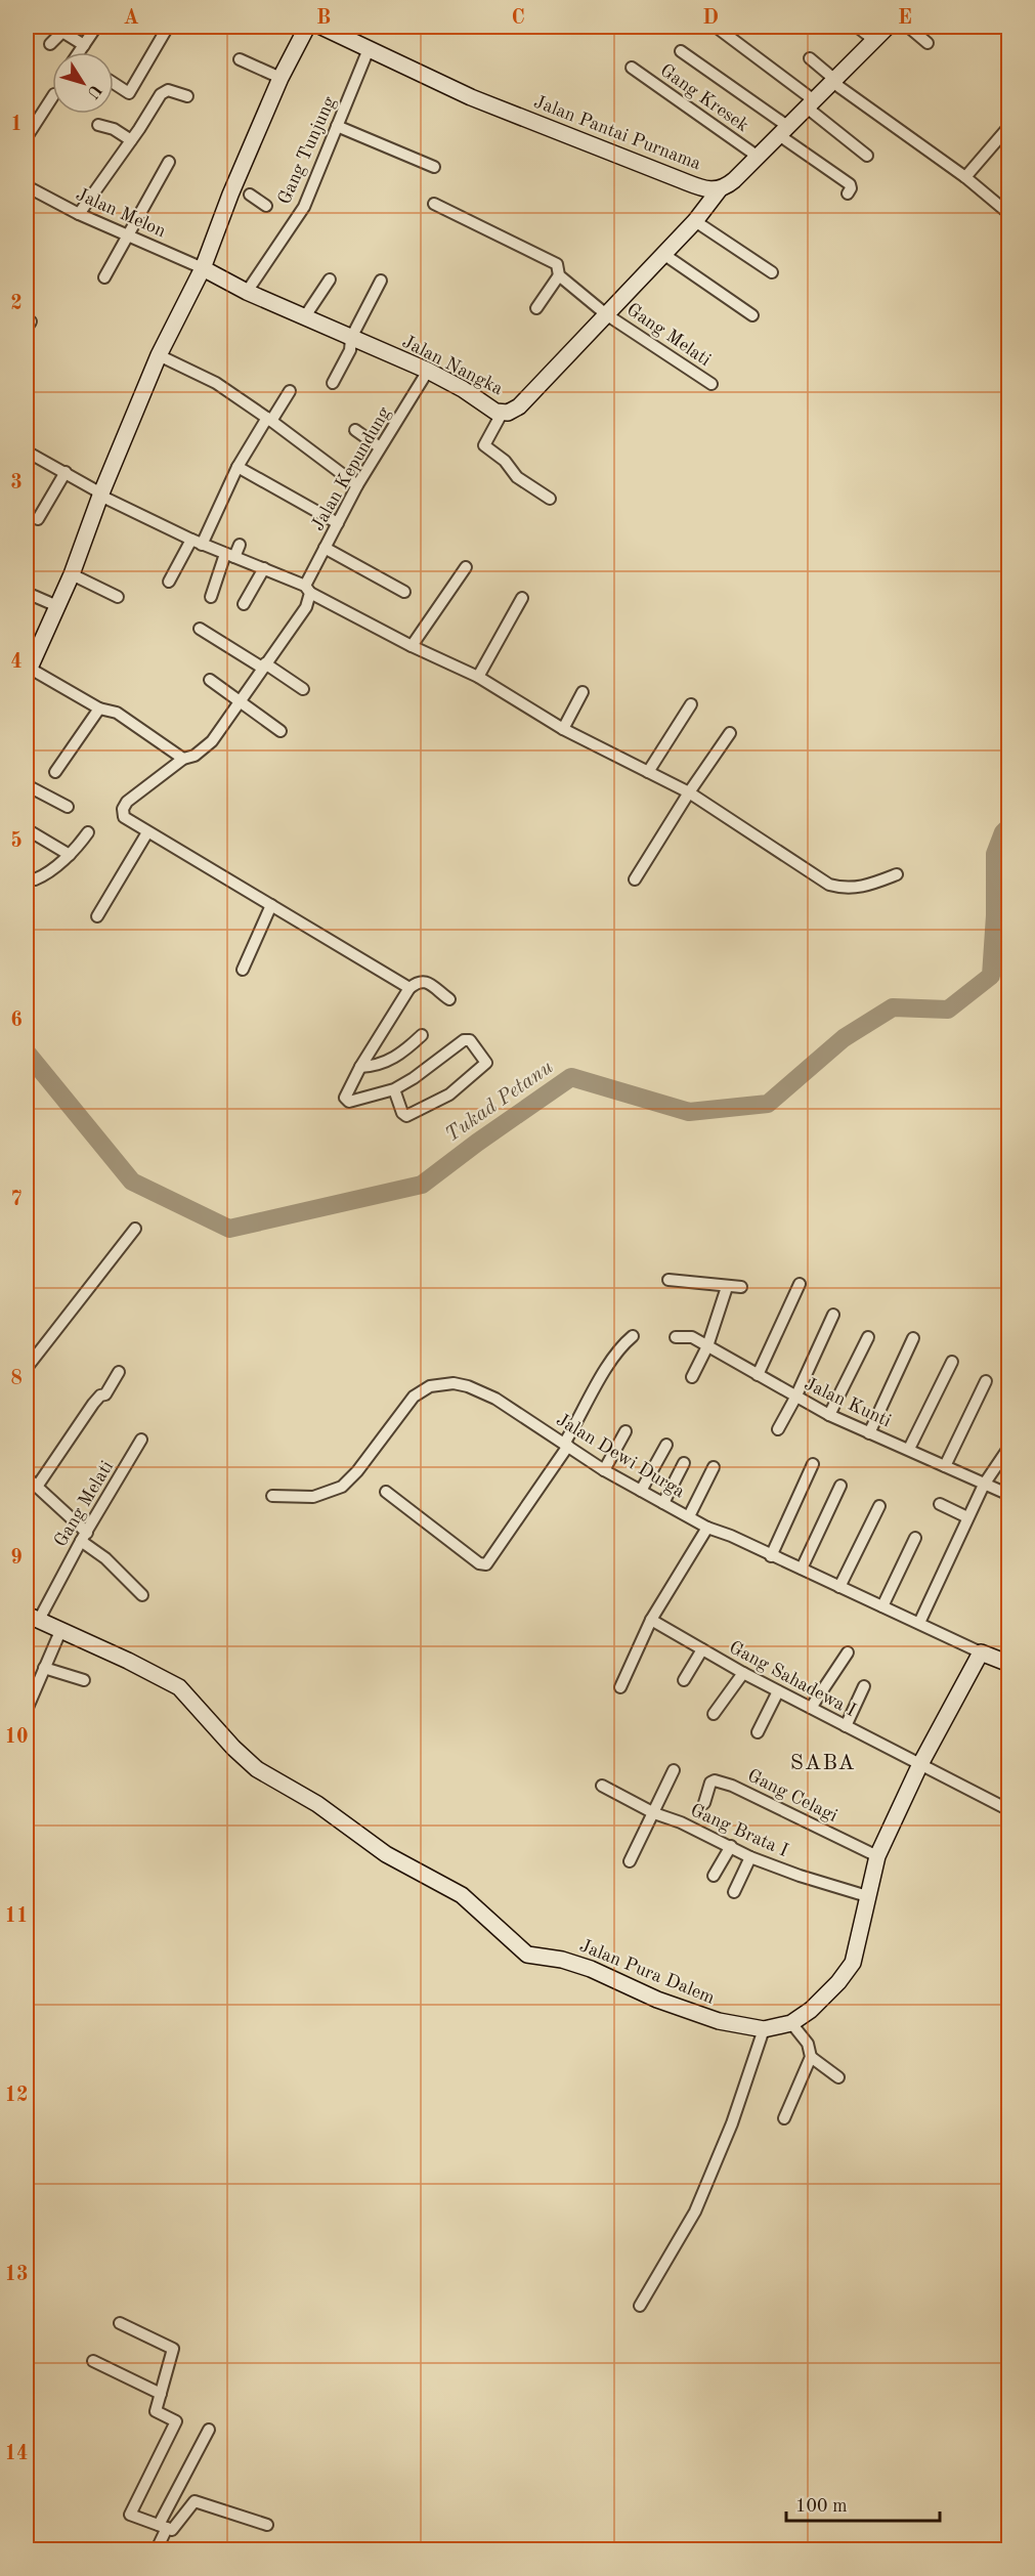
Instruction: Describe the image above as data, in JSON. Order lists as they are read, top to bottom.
{
  "streets": {
    "street": [
      "Gang Kresek",
      "Jalan Pantai Purnama",
      "Gang Tunjung",
      "Jalan Melon",
      "Gang Melati",
      "Jalan Nangka",
      "Jalan Kepundung",
      "Jalan Kunti",
      "Jalan Dewi Durga",
      "Gang Sahadewa I",
      "Gang Celagi",
      "Gang Brata I",
      "Jalan Pura Dalem"
    ]
  },
  "crossings": [
    ["Gang Kresek", "Jalan Pantai Purnama"],
    ["Jalan Pantai Purnama", "Gang Tunjung"],
    ["Jalan Pantai Purnama", "Jalan Nangka"],
    ["Gang Tunjung", "Jalan Nangka"],
    ["Jalan Melon", "Jalan Nangka"],
    ["Gang Melati", "Jalan Nangka"],
    ["Gang Melati", "Jalan Pura Dalem"],
    ["Jalan Nangka", "Jalan Kepundung"],
    ["Jalan Dewi Durga", "Jalan Pura Dalem"],
    ["Gang Sahadewa I", "Jalan Pura Dalem"],
    ["Gang Celagi", "Jalan Pura Dalem"],
    ["Gang Brata I", "Jalan Pura Dalem"]
  ],
  "districts": ["SABA"],
  "water": ["Tukad Petanu"],
  "scale_bar": "100 m",
  "north": "bottom right",
  "grid": {
    "columns": [
      "A",
      "B",
      "C",
      "D",
      "E"
    ],
    "rows": [
      "1",
      "2",
      "3",
      "4",
      "5",
      "6",
      "7",
      "8",
      "9",
      "10",
      "11",
      "12",
      "13",
      "14"
    ]
  }
}
